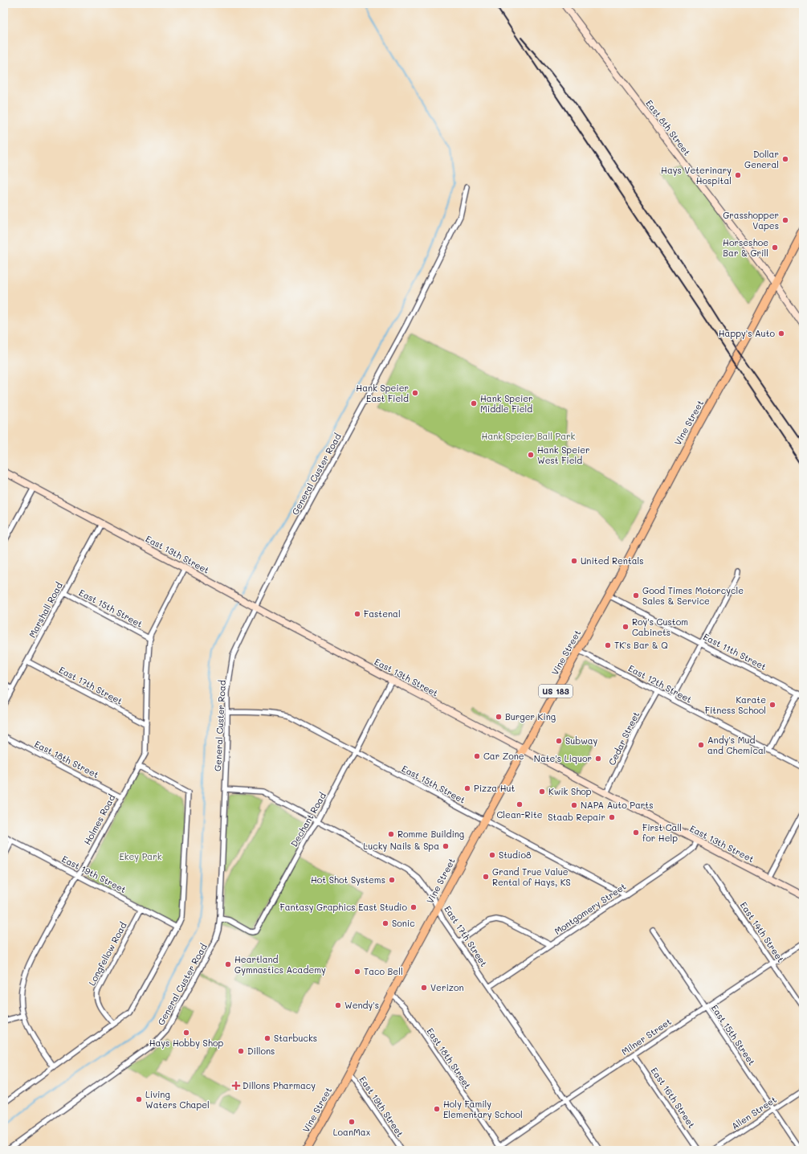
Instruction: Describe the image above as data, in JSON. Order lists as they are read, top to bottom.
{
  "streets": {
    "main road": ["Vine Street", "US 183"],
    "street": [
      "East 8th Street",
      "General Custer Road",
      "East 13th Street",
      "East 15th Street",
      "Marshall Road",
      "East 11th Street",
      "East 12th Street",
      "East 17th Street",
      "Cedar Street",
      "East 18th Street",
      "Holmes Road",
      "Dechant Road",
      "East 19th Street",
      "Montgomery Street",
      "East 14th Street",
      "Longfellow Road",
      "Milner Street",
      "East 16th Street",
      "Allen Street"
    ]
  },
  "crossings": [
    ["East 8th Street", "Vine Street"],
    ["Vine Street", "East 13th Street"],
    ["Vine Street", "East 15th Street"],
    ["Vine Street", "East 11th Street"],
    ["Vine Street", "East 12th Street"],
    ["Vine Street", "East 17th Street"],
    ["Vine Street", "East 18th Street"],
    ["Vine Street", "East 19th Street"],
    ["General Custer Road", "East 13th Street"],
    ["General Custer Road", "East 15th Street"],
    ["General Custer Road", "East 17th Street"],
    ["General Custer Road", "Dechant Road"],
    ["East 13th Street", "Marshall Road"],
    ["East 13th Street", "Cedar Street"],
    ["East 13th Street", "Holmes Road"],
    ["East 13th Street", "Dechant Road"],
    ["East 13th Street", "Montgomery Street"],
    ["East 15th Street", "Marshall Road"],
    ["East 15th Street", "Holmes Road"],
    ["East 15th Street", "Dechant Road"],
    ["East 15th Street", "Montgomery Street"],
    ["East 15th Street", "Milner Street"],
    ["East 15th Street", "Allen Street"],
    ["Marshall Road", "East 17th Street"],
    ["East 12th Street", "Cedar Street"],
    ["East 17th Street", "Holmes Road"],
    ["East 17th Street", "Dechant Road"],
    ["East 17th Street", "Montgomery Street"],
    ["East 17th Street", "Milner Street"],
    ["East 18th Street", "Holmes Road"],
    ["East 18th Street", "Milner Street"],
    ["Holmes Road", "East 19th Street"],
    ["East 19th Street", "Longfellow Road"],
    ["East 14th Street", "Milner Street"],
    ["Milner Street", "East 16th Street"]
  ],
  "parks": ["Hank Speier Ball Park", "Ekey Park"],
  "places": {
    "other": [
      "Dollar General",
      "Hays Veterinary Hospital",
      "Grasshopper Vapes",
      "Horseshoe Bar & Grill",
      "Happy's Auto",
      "Hank Speier East Field",
      "Hank Speier Middle Field",
      "Hank Speier West Field",
      "United Rentals",
      "Good Times Motorcycle Sales & Service",
      "Fastenal",
      "Roy's Custom Cabinets",
      "TK's Bar & Q",
      "Karate Fitness School",
      "Burger King",
      "Subway",
      "Andy's Mud and Chemical",
      "Car Zone",
      "Nate's Liquor",
      "Pizza Hut",
      "Kwik Shop",
      "Clean-Rite",
      "NAPA Auto Parts",
      "Staab Repair",
      "First Call for Help",
      "Romme Building",
      "Lucky Nails & Spa",
      "Studio8",
      "Grand True Value Rental of Hays, KS",
      "Hot Shot Systems",
      "Fantasy Graphics East Studio",
      "Sonic",
      "Heartland Gymnastics Academy",
      "Taco Bell",
      "Verizon",
      "Wendy's",
      "Hays Hobby Shop",
      "Starbucks",
      "Dillons",
      "Living Waters Chapel",
      "Holy Family Elementary School",
      "LoanMax"
    ],
    "health": ["Dillons Pharmacy"]
  }
}
